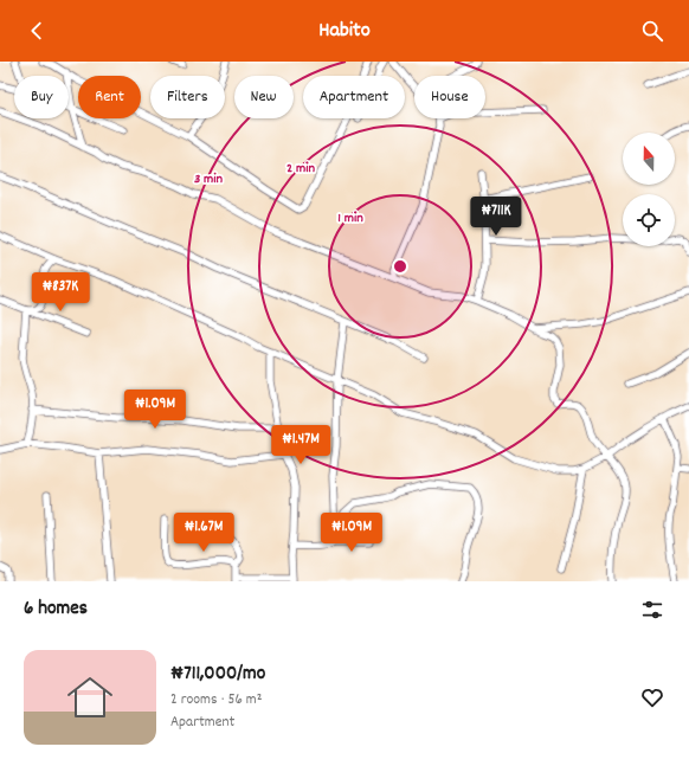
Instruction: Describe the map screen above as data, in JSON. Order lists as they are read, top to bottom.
{
  "north": "top",
  "page": {
    "header": "Habito",
    "chip": [
      "Buy",
      "Rent",
      "Filters",
      "New",
      "Apartment",
      "House"
    ],
    "price": [
      "₦711K",
      "₦837K",
      "₦1.09M",
      "₦1.47M",
      "₦1.67M",
      "₦1.09M"
    ],
    "heading": "6 homes",
    "list": [
      {
        "name": "₦711,000/mo",
        "note": "2 rooms · 56 m² · Apartment"
      }
    ]
  },
  "rings": ["2 min", "3 min", "1 min"]
}
